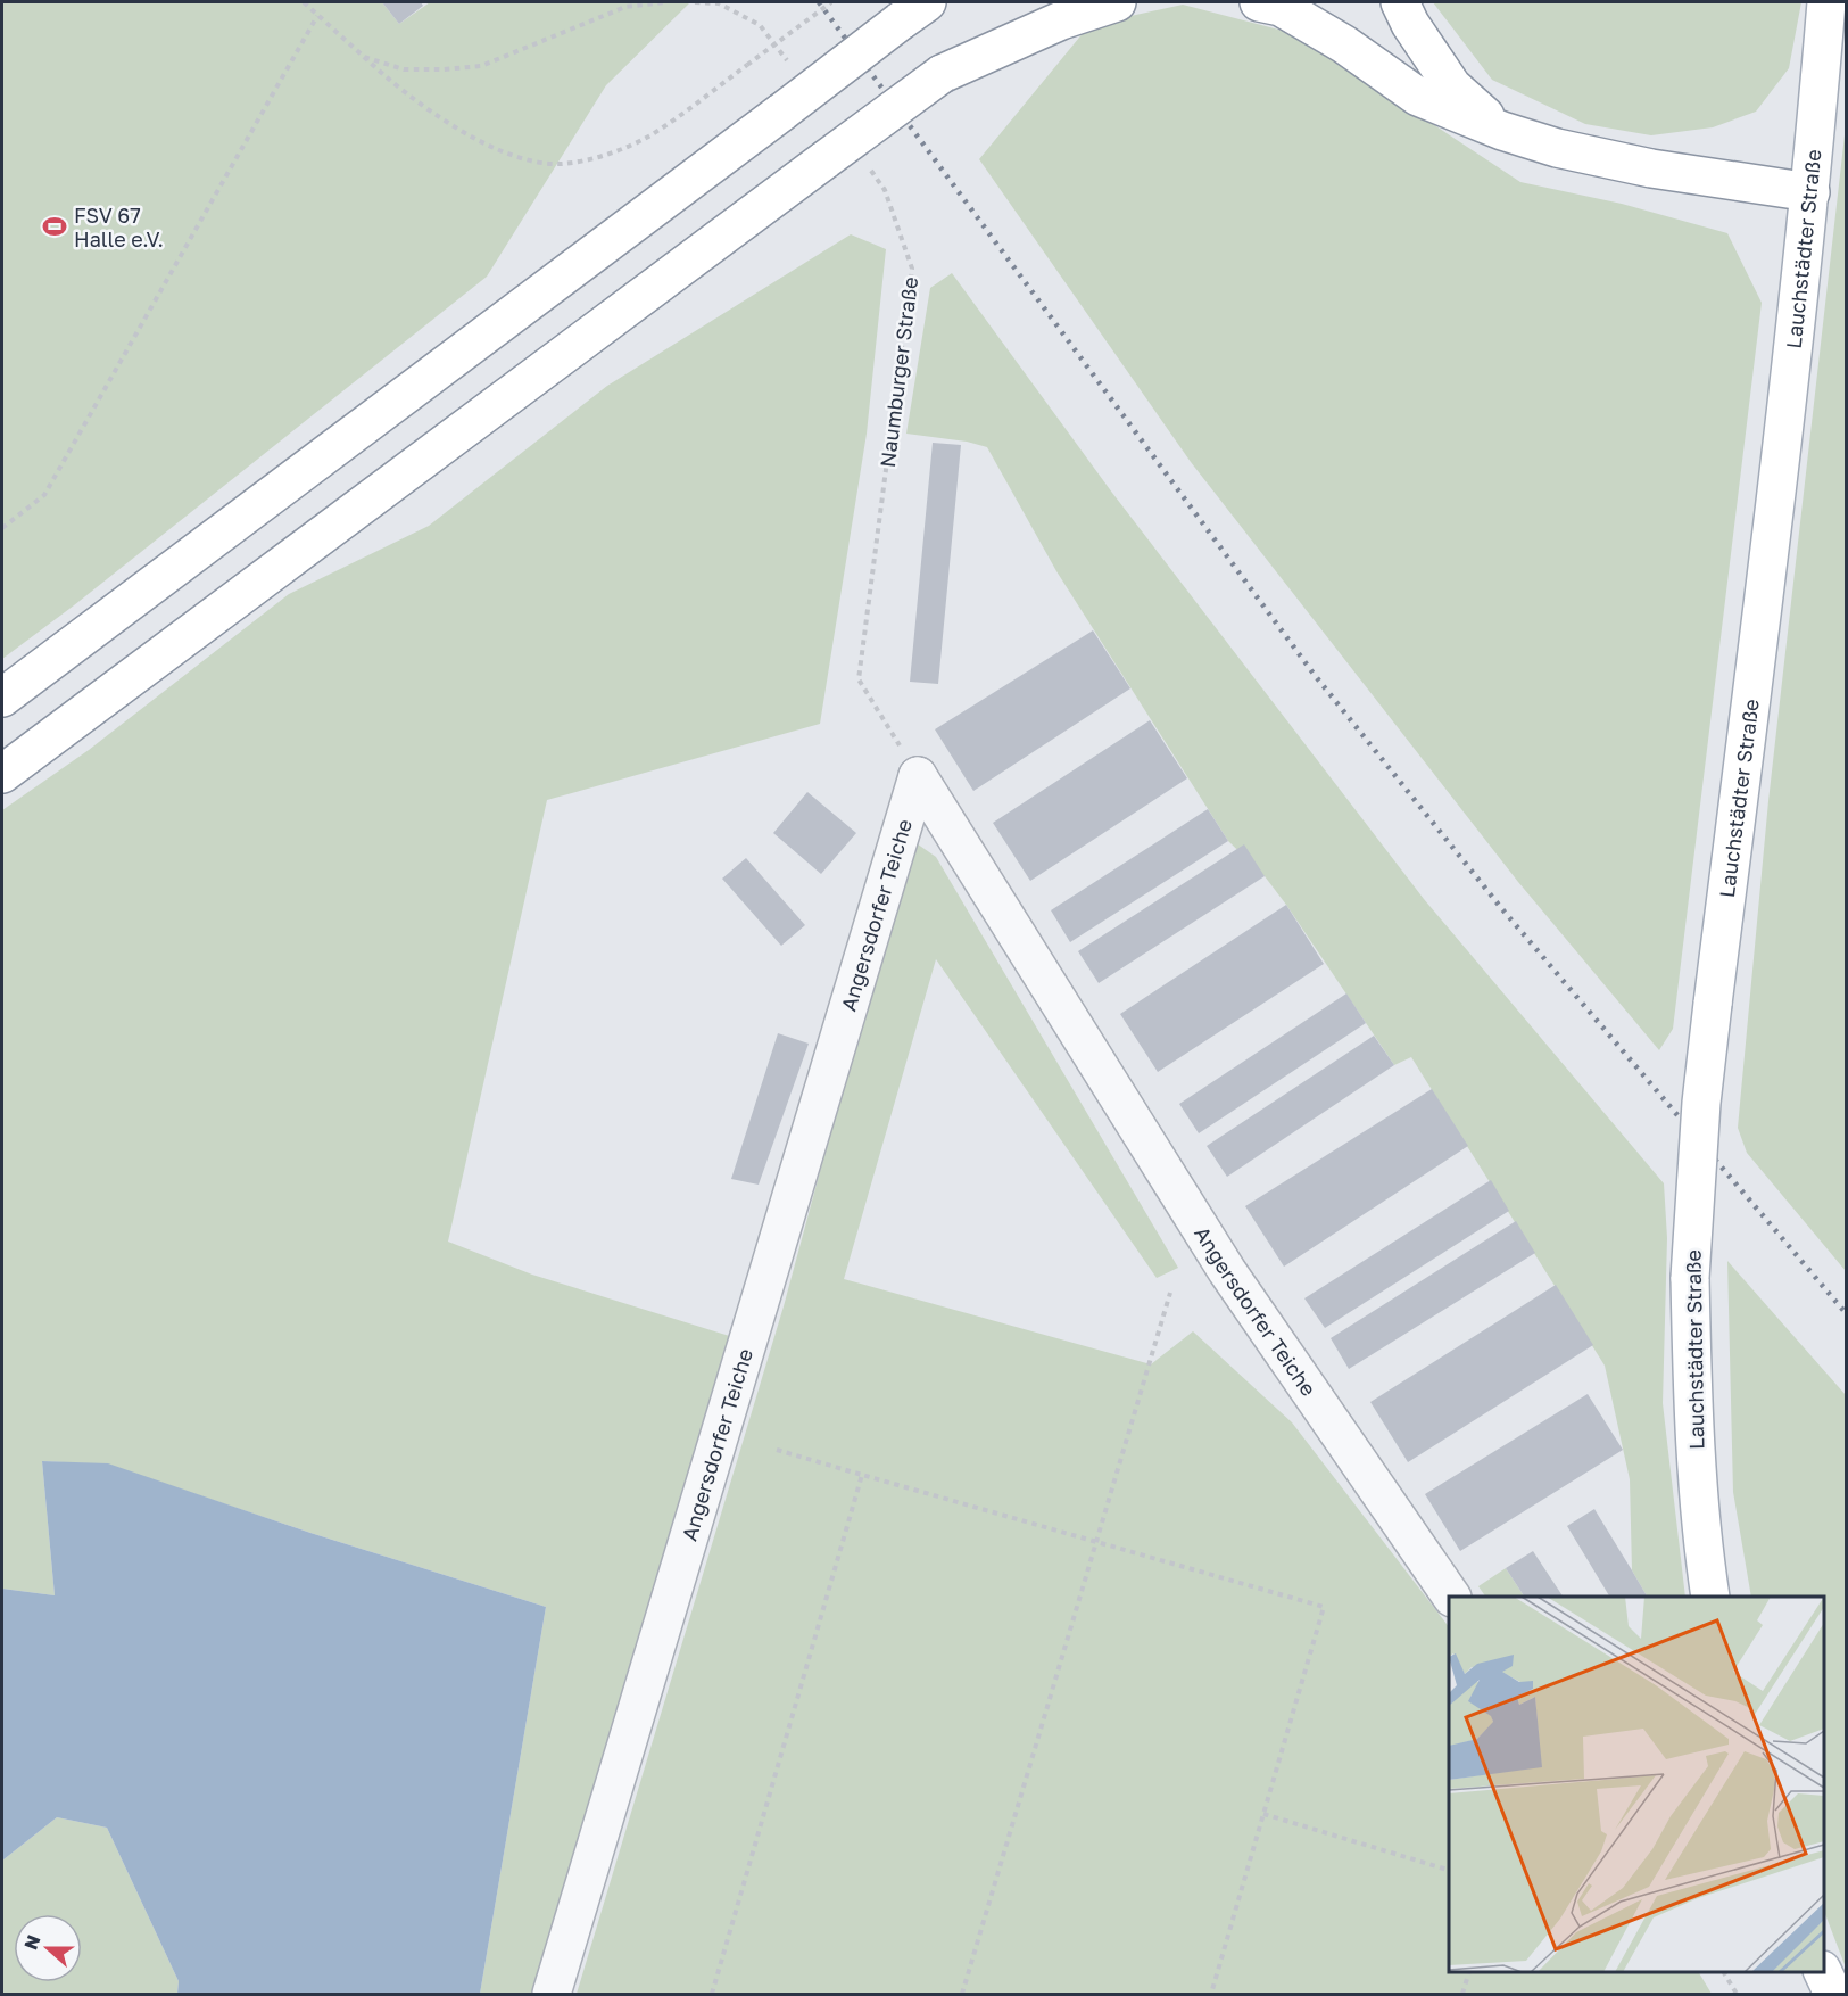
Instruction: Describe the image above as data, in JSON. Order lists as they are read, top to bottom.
{
  "streets": {
    "main road": ["Lauchstädter Straße"],
    "lane": ["Angersdorfer Teiche"],
    "path": ["Naumburger Straße"]
  },
  "crossings": [
    ["Naumburger Straße", "Angersdorfer Teiche"]
  ],
  "places": {
    "sports": ["FSV 67 Halle e.V."]
  },
  "north": "left"
}
